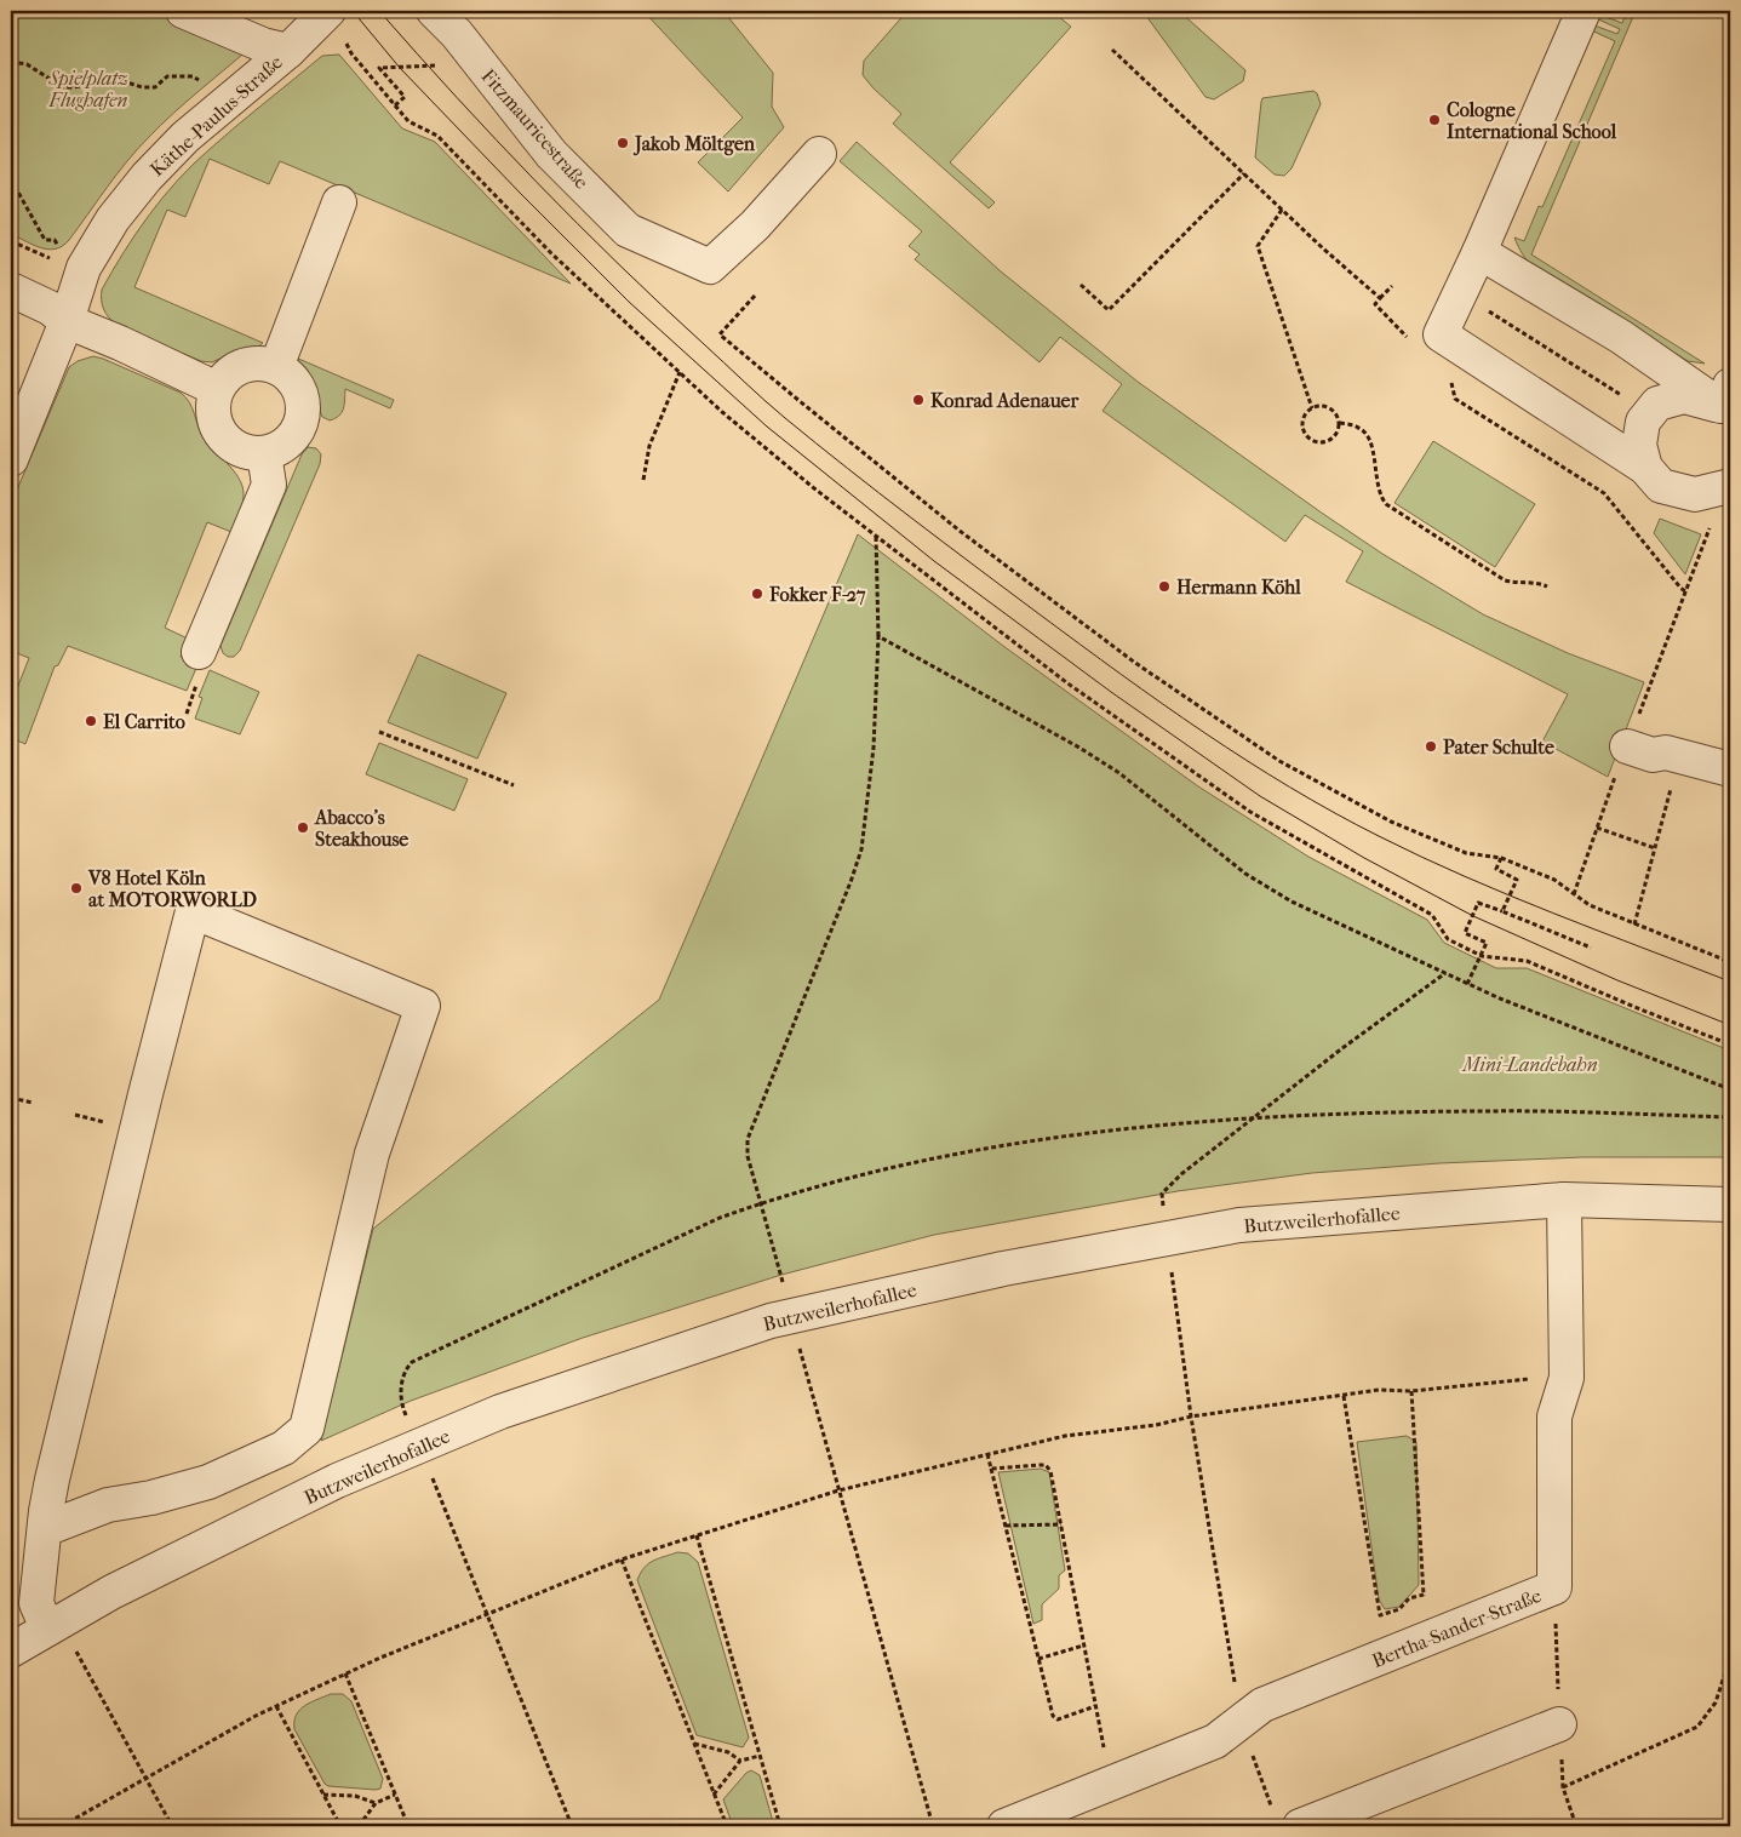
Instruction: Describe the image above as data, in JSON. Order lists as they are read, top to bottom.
{
  "streets": {
    "street": [
      "Käthe-Paulus-Straße",
      "Fitzmauricestraße",
      "Butzweilerhofallee",
      "Bertha-Sander-Straße"
    ]
  },
  "crossings": [
    ["Butzweilerhofallee", "Bertha-Sander-Straße"]
  ],
  "parks": ["Spielplatz Flughafen", "Mini-Landebahn"],
  "places": [
    "Cologne International School",
    "Jakob Möltgen",
    "Konrad Adenauer",
    "Hermann Köhl",
    "Fokker F-27",
    "El Carrito",
    "Pater Schulte",
    "Abacco's Steakhouse",
    "V8 Hotel Köln at MOTORWORLD"
  ]
}
